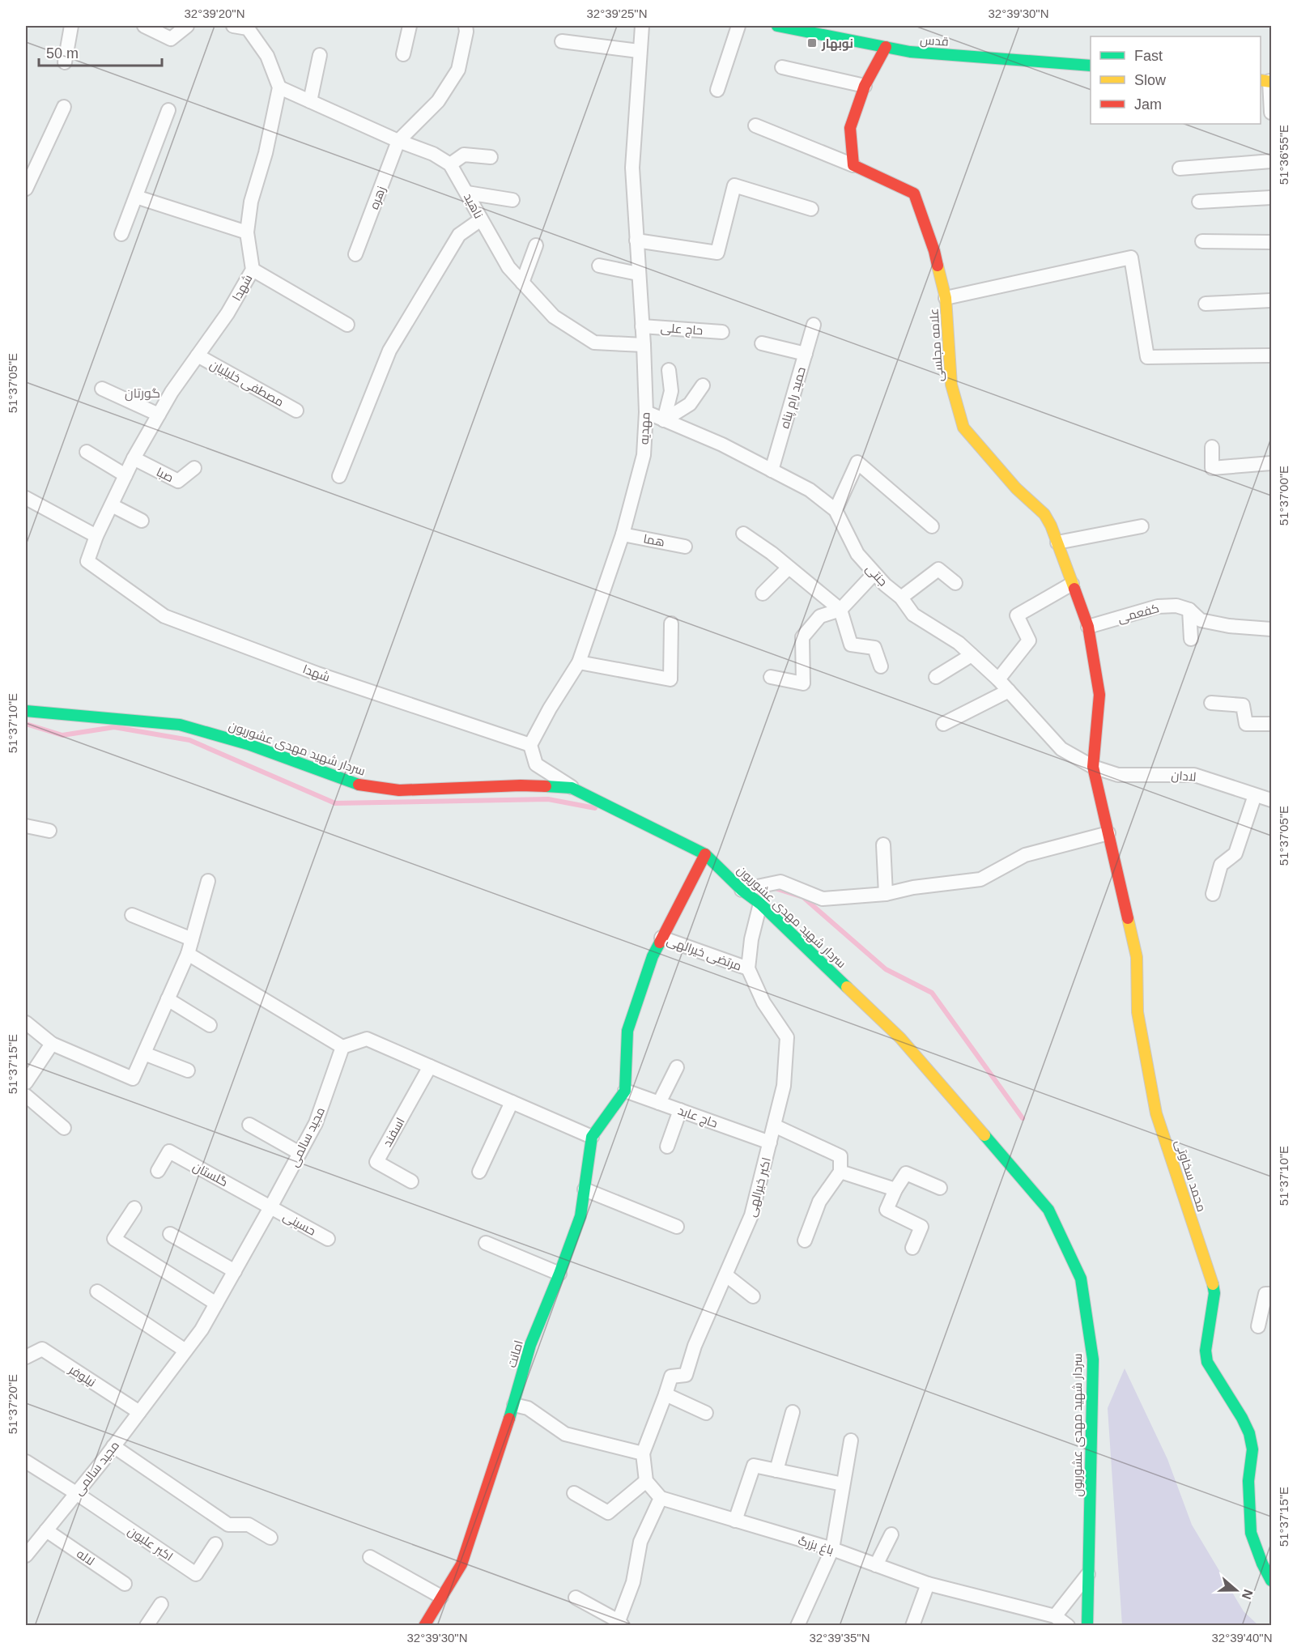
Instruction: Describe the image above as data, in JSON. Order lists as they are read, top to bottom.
{
  "streets": {
    "street": [
      "قدس",
      "زهره",
      "ناهید",
      "شهدا",
      "حاج علی",
      "علامه مجلسی",
      "مصطفی خلیلیان",
      "حمید رام پناه",
      "مهدیه",
      "صبا",
      "هما",
      "جنتی",
      "کفعمی",
      "سردار شهید مهدی عشوریون",
      "لادان",
      "مرتضی خیرالهی",
      "حاج عابد",
      "اسفند",
      "مجید سالمی",
      "گلستان",
      "محمد سخاوتی",
      "اکبر خیرالهی",
      "حسینی",
      "امانت",
      "نیلوفر",
      "اکبر علیون",
      "باغ بزرگ",
      "لاله"
    ]
  },
  "crossings": [
    ["زهره", "ناهید"],
    ["ناهید", "شهدا"],
    ["ناهید", "مهدیه"],
    ["شهدا", "مصطفی خلیلیان"],
    ["شهدا", "مهدیه"],
    ["شهدا", "صبا"],
    ["حاج علی", "مهدیه"],
    ["علامه مجلسی", "جنتی"],
    ["علامه مجلسی", "کفعمی"],
    ["علامه مجلسی", "لادان"],
    ["علامه مجلسی", "محمد سخاوتی"],
    ["حمید رام پناه", "جنتی"],
    ["مهدیه", "هما"],
    ["مهدیه", "جنتی"],
    ["جنتی", "لادان"],
    ["جنتی", "محمد سخاوتی"],
    ["لادان", "محمد سخاوتی"],
    ["مرتضی خیرالهی", "اکبر خیرالهی"],
    ["حاج عابد", "اکبر خیرالهی"],
    ["حاج عابد", "امانت"],
    ["مجید سالمی", "گلستان"],
    ["مجید سالمی", "حسینی"],
    ["مجید سالمی", "نیلوفر"],
    ["مجید سالمی", "اکبر علیون"],
    ["مجید سالمی", "لاله"],
    ["گلستان", "حسینی"]
  ],
  "districts": ["گورتان"],
  "places": {
    "transit": ["نوبهار"]
  },
  "legend": ["Fast", "Slow", "Jam"],
  "scale_bar": "50 m",
  "north": "right",
  "coordinates": [
    "32°39'20\"N",
    "32°39'25\"N",
    "32°39'30\"N",
    "51°36'55\"E",
    "51°37'05\"E",
    "51°37'00\"E",
    "51°37'10\"E",
    "51°37'15\"E",
    "51°37'20\"E",
    "32°39'35\"N",
    "32°39'40\"N"
  ]
}
